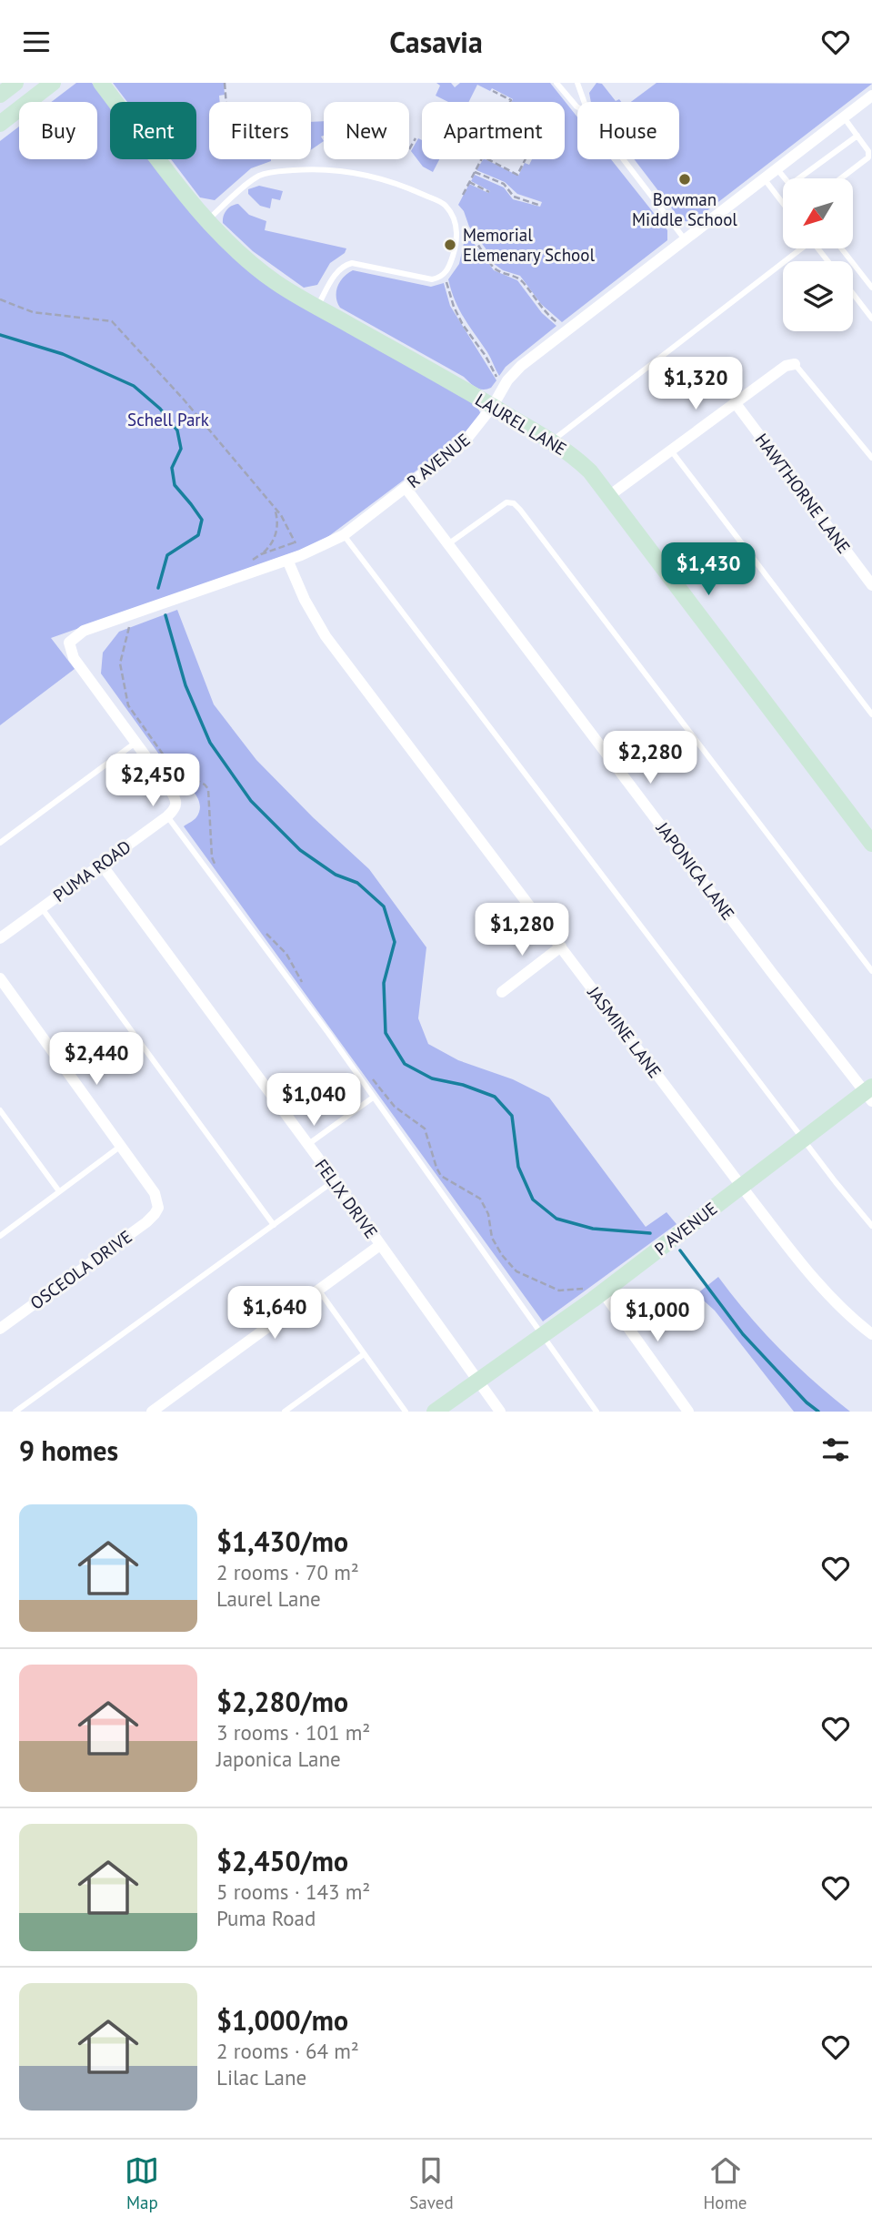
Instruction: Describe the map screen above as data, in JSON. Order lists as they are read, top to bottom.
{
  "streets": {
    "street": [
      "LAUREL LANE",
      "R AVENUE",
      "HAWTHORNE LANE",
      "PUMA ROAD",
      "JAPONICA LANE",
      "JASMINE LANE",
      "FELIX DRIVE",
      "P AVENUE",
      "OSCEOLA DRIVE"
    ]
  },
  "crossings": [
    ["LAUREL LANE", "R AVENUE"],
    ["R AVENUE", "JAPONICA LANE"],
    ["R AVENUE", "JASMINE LANE"],
    ["PUMA ROAD", "FELIX DRIVE"],
    ["JAPONICA LANE", "P AVENUE"],
    ["JASMINE LANE", "P AVENUE"],
    ["FELIX DRIVE", "P AVENUE"]
  ],
  "parks": ["Schell Park"],
  "places": ["Bowman Middle School", "Memorial Elemenary School"],
  "north": "bottom left",
  "page": {
    "header": "Casavia",
    "chip": [
      "Buy",
      "Rent",
      "Filters",
      "New",
      "Apartment",
      "House"
    ],
    "price": [
      "$1,320",
      "$1,430",
      "$2,280",
      "$2,450",
      "$1,280",
      "$2,440",
      "$1,040",
      "$1,640",
      "$1,000"
    ],
    "heading": "9 homes",
    "list": [
      {
        "name": "$1,430/mo",
        "note": "2 rooms · 70 m² · Laurel Lane"
      },
      {
        "name": "$2,280/mo",
        "note": "3 rooms · 101 m² · Japonica Lane"
      },
      {
        "name": "$2,450/mo",
        "note": "5 rooms · 143 m² · Puma Road"
      },
      {
        "name": "$1,000/mo",
        "note": "2 rooms · 64 m² · Lilac Lane"
      }
    ],
    "tabs": ["Map", "Saved", "Home"]
  }
}
